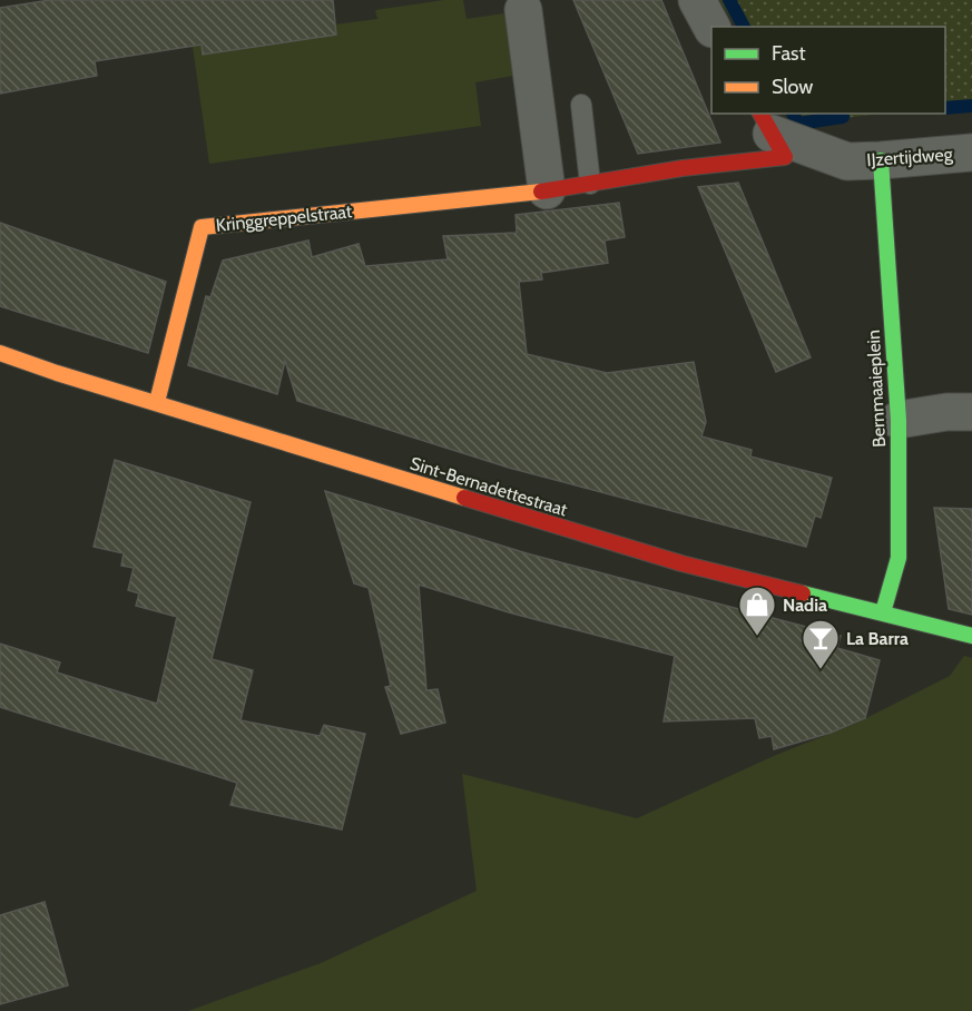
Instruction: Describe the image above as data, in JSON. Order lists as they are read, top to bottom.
{
  "streets": {
    "street": [
      "IJzertijdweg",
      "Kringgreppelstraat",
      "Bernmaaieplein",
      "Sint-Bernadettestraat"
    ]
  },
  "crossings": [
    ["IJzertijdweg", "Kringgreppelstraat"],
    ["IJzertijdweg", "Bernmaaieplein"],
    ["Kringgreppelstraat", "Sint-Bernadettestraat"],
    ["Bernmaaieplein", "Sint-Bernadettestraat"]
  ],
  "places": {
    "shop": ["Nadia"],
    "bar": ["La Barra"]
  },
  "legend": ["Fast", "Slow"]
}
